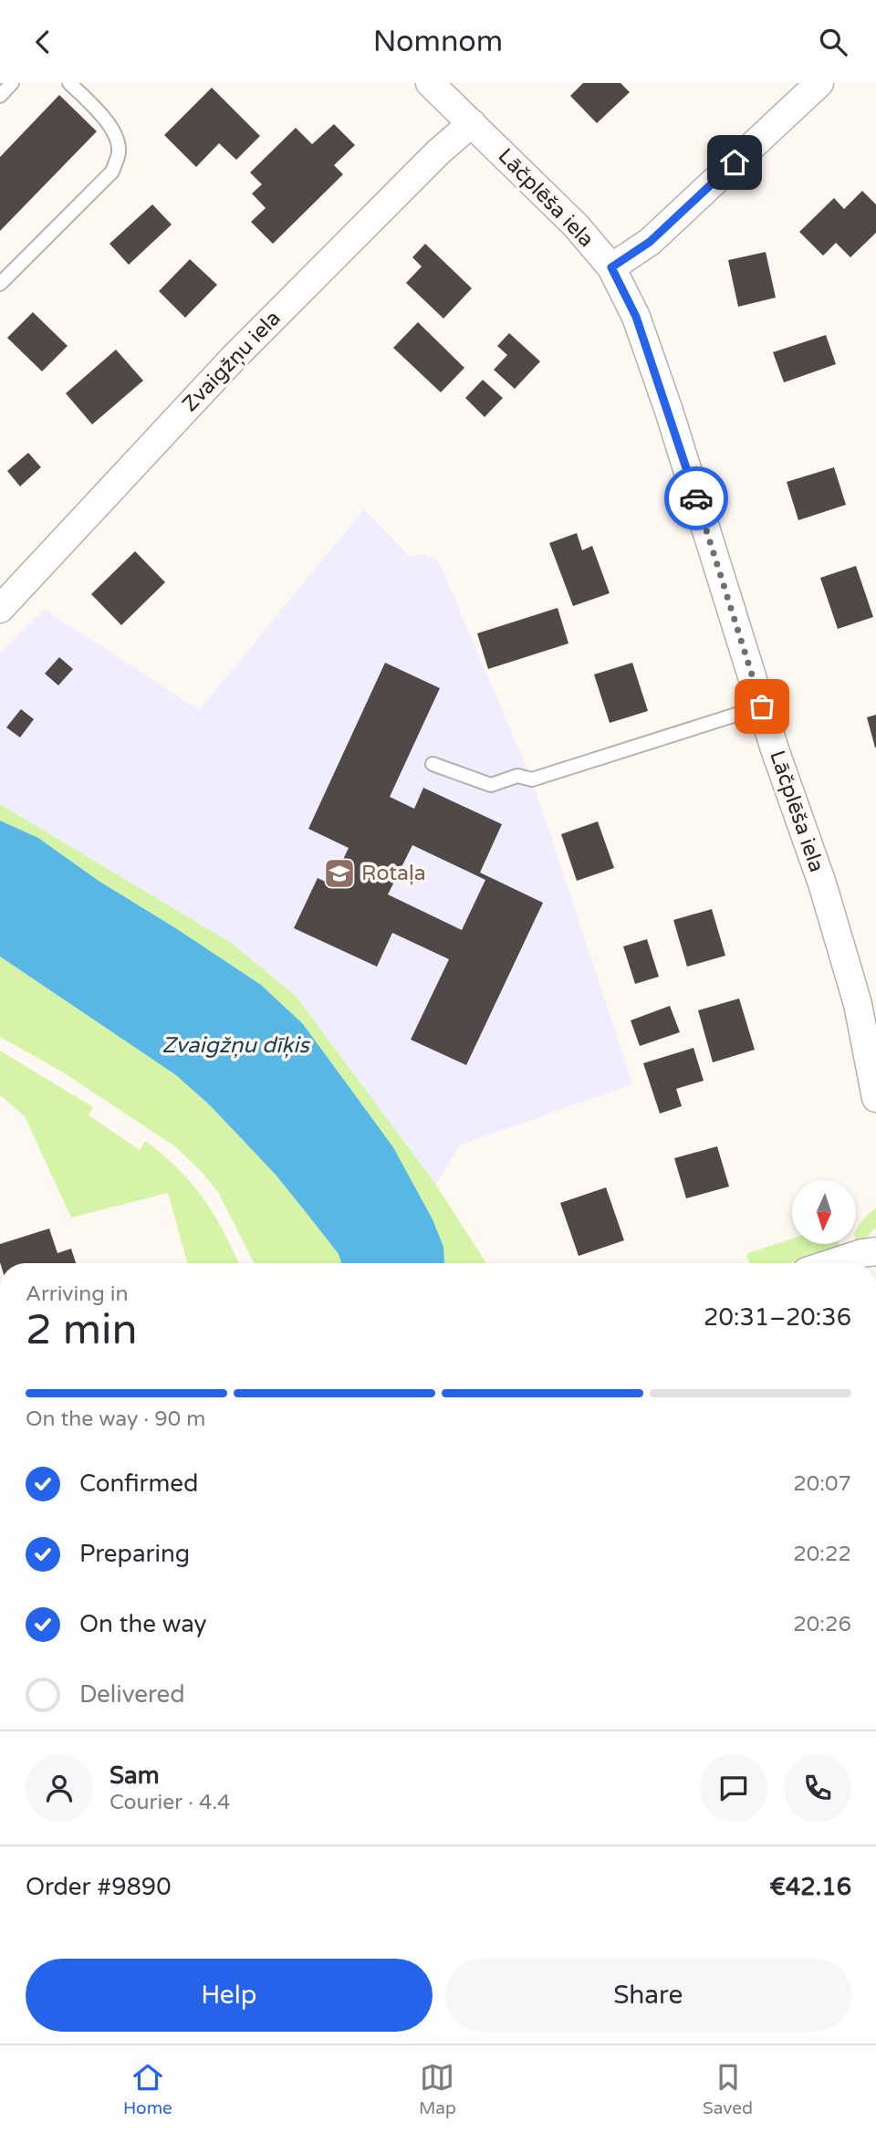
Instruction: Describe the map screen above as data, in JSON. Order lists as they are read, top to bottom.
{
  "streets": {
    "street": ["Lāčplēša iela", "Zvaigžņu iela"]
  },
  "crossings": [
    ["Lāčplēša iela", "Zvaigžņu iela"]
  ],
  "water": ["Zvaigžņu dīķis"],
  "places": {
    "school or university": ["Rotaļa"]
  },
  "north": "bottom",
  "page": {
    "header": "Nomnom",
    "heading": ["2 min", "Arriving in", "20:31–20:36"],
    "panel": [
      "Sam",
      "Courier · 4.4",
      "Order #9890",
      "€42.16"
    ],
    "bar": "On the way · 90 m",
    "list": [
      ["Confirmed", "20:07"],
      ["Preparing", "20:22"],
      ["On the way", "20:26"],
      "Delivered"
    ],
    "buttons": ["Help", "Share"],
    "tabs": ["Home", "Map", "Saved"]
  }
}
